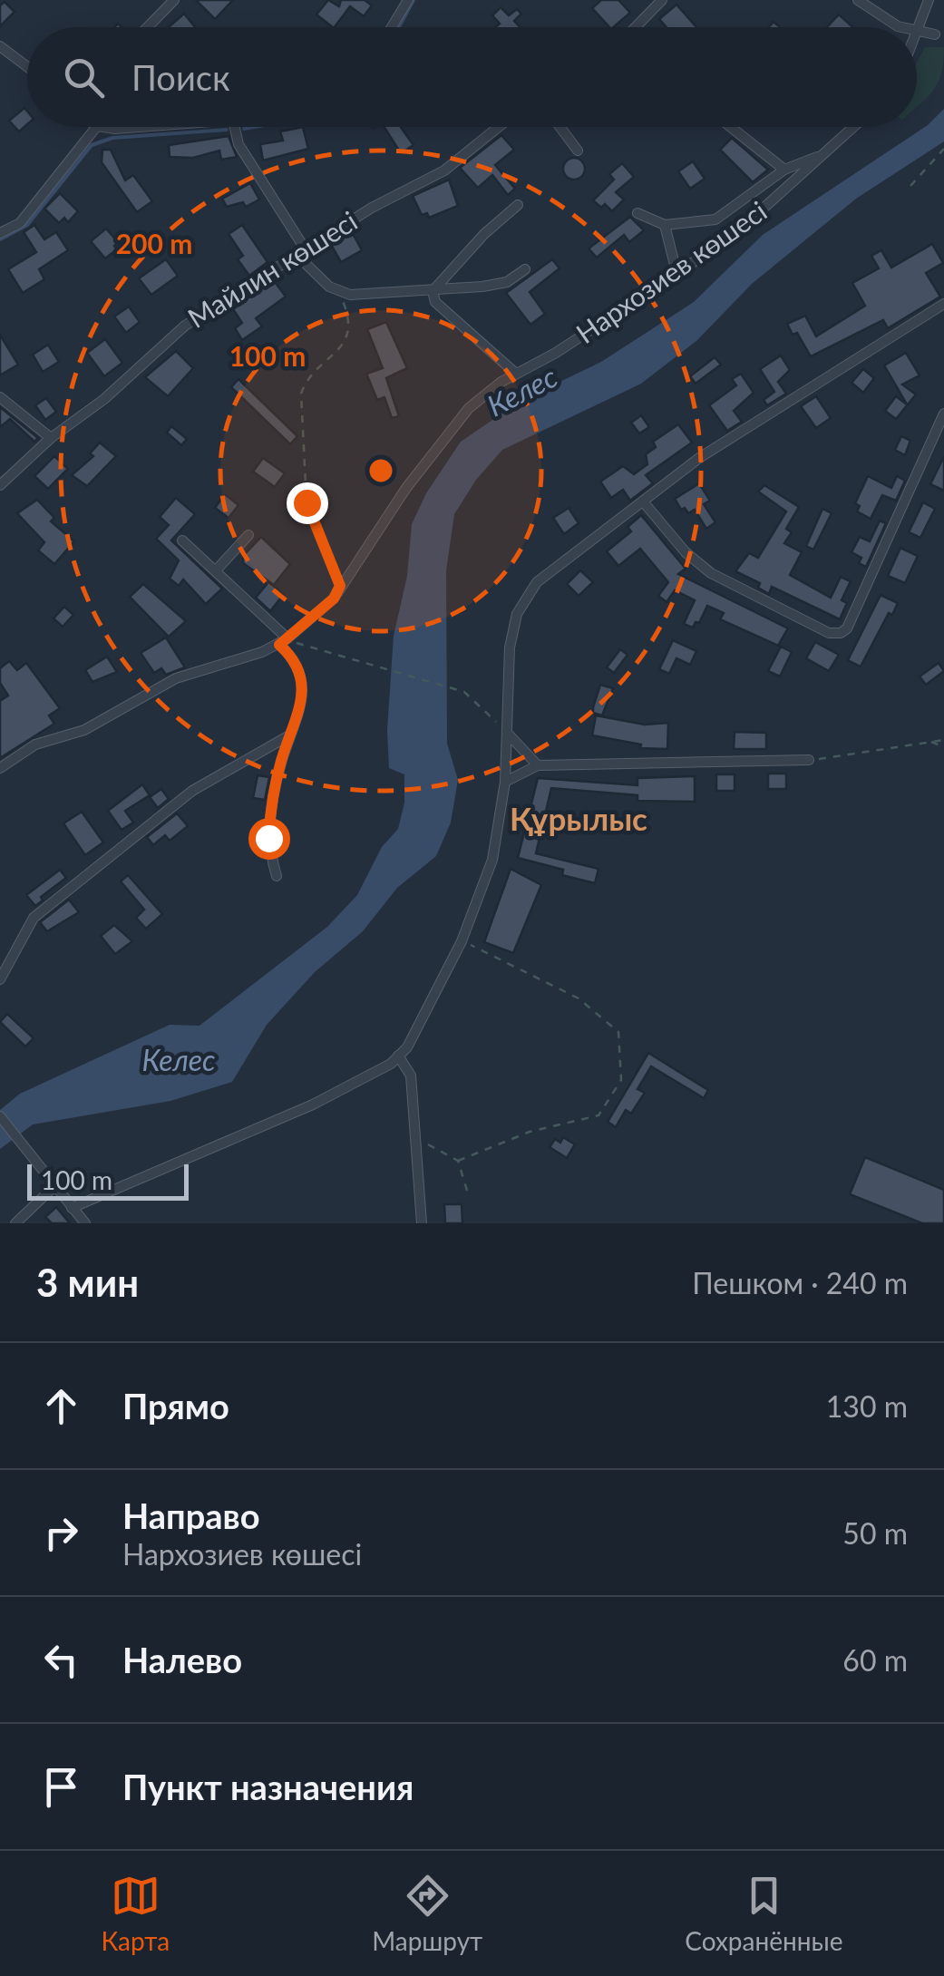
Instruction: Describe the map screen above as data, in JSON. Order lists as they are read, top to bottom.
{
  "streets": {
    "street": ["Майлин көшесі", "Нархозиев көшесі"]
  },
  "districts": ["Құрылыс"],
  "water": ["Келес"],
  "scale_bar": "100 m",
  "page": {
    "search": "Поиск",
    "scale": "100 m",
    "heading": ["3 мин", "Пешком · 240 m"],
    "list": [
      ["Прямо", "130 m"],
      ["Направо", "Нархозиев көшесі", "50 m"],
      ["Налево", "60 m"],
      "Пункт назначения"
    ],
    "nav": ["Карта", "Маршрут", "Сохранённые"]
  },
  "rings": ["200 m", "100 m"]
}
